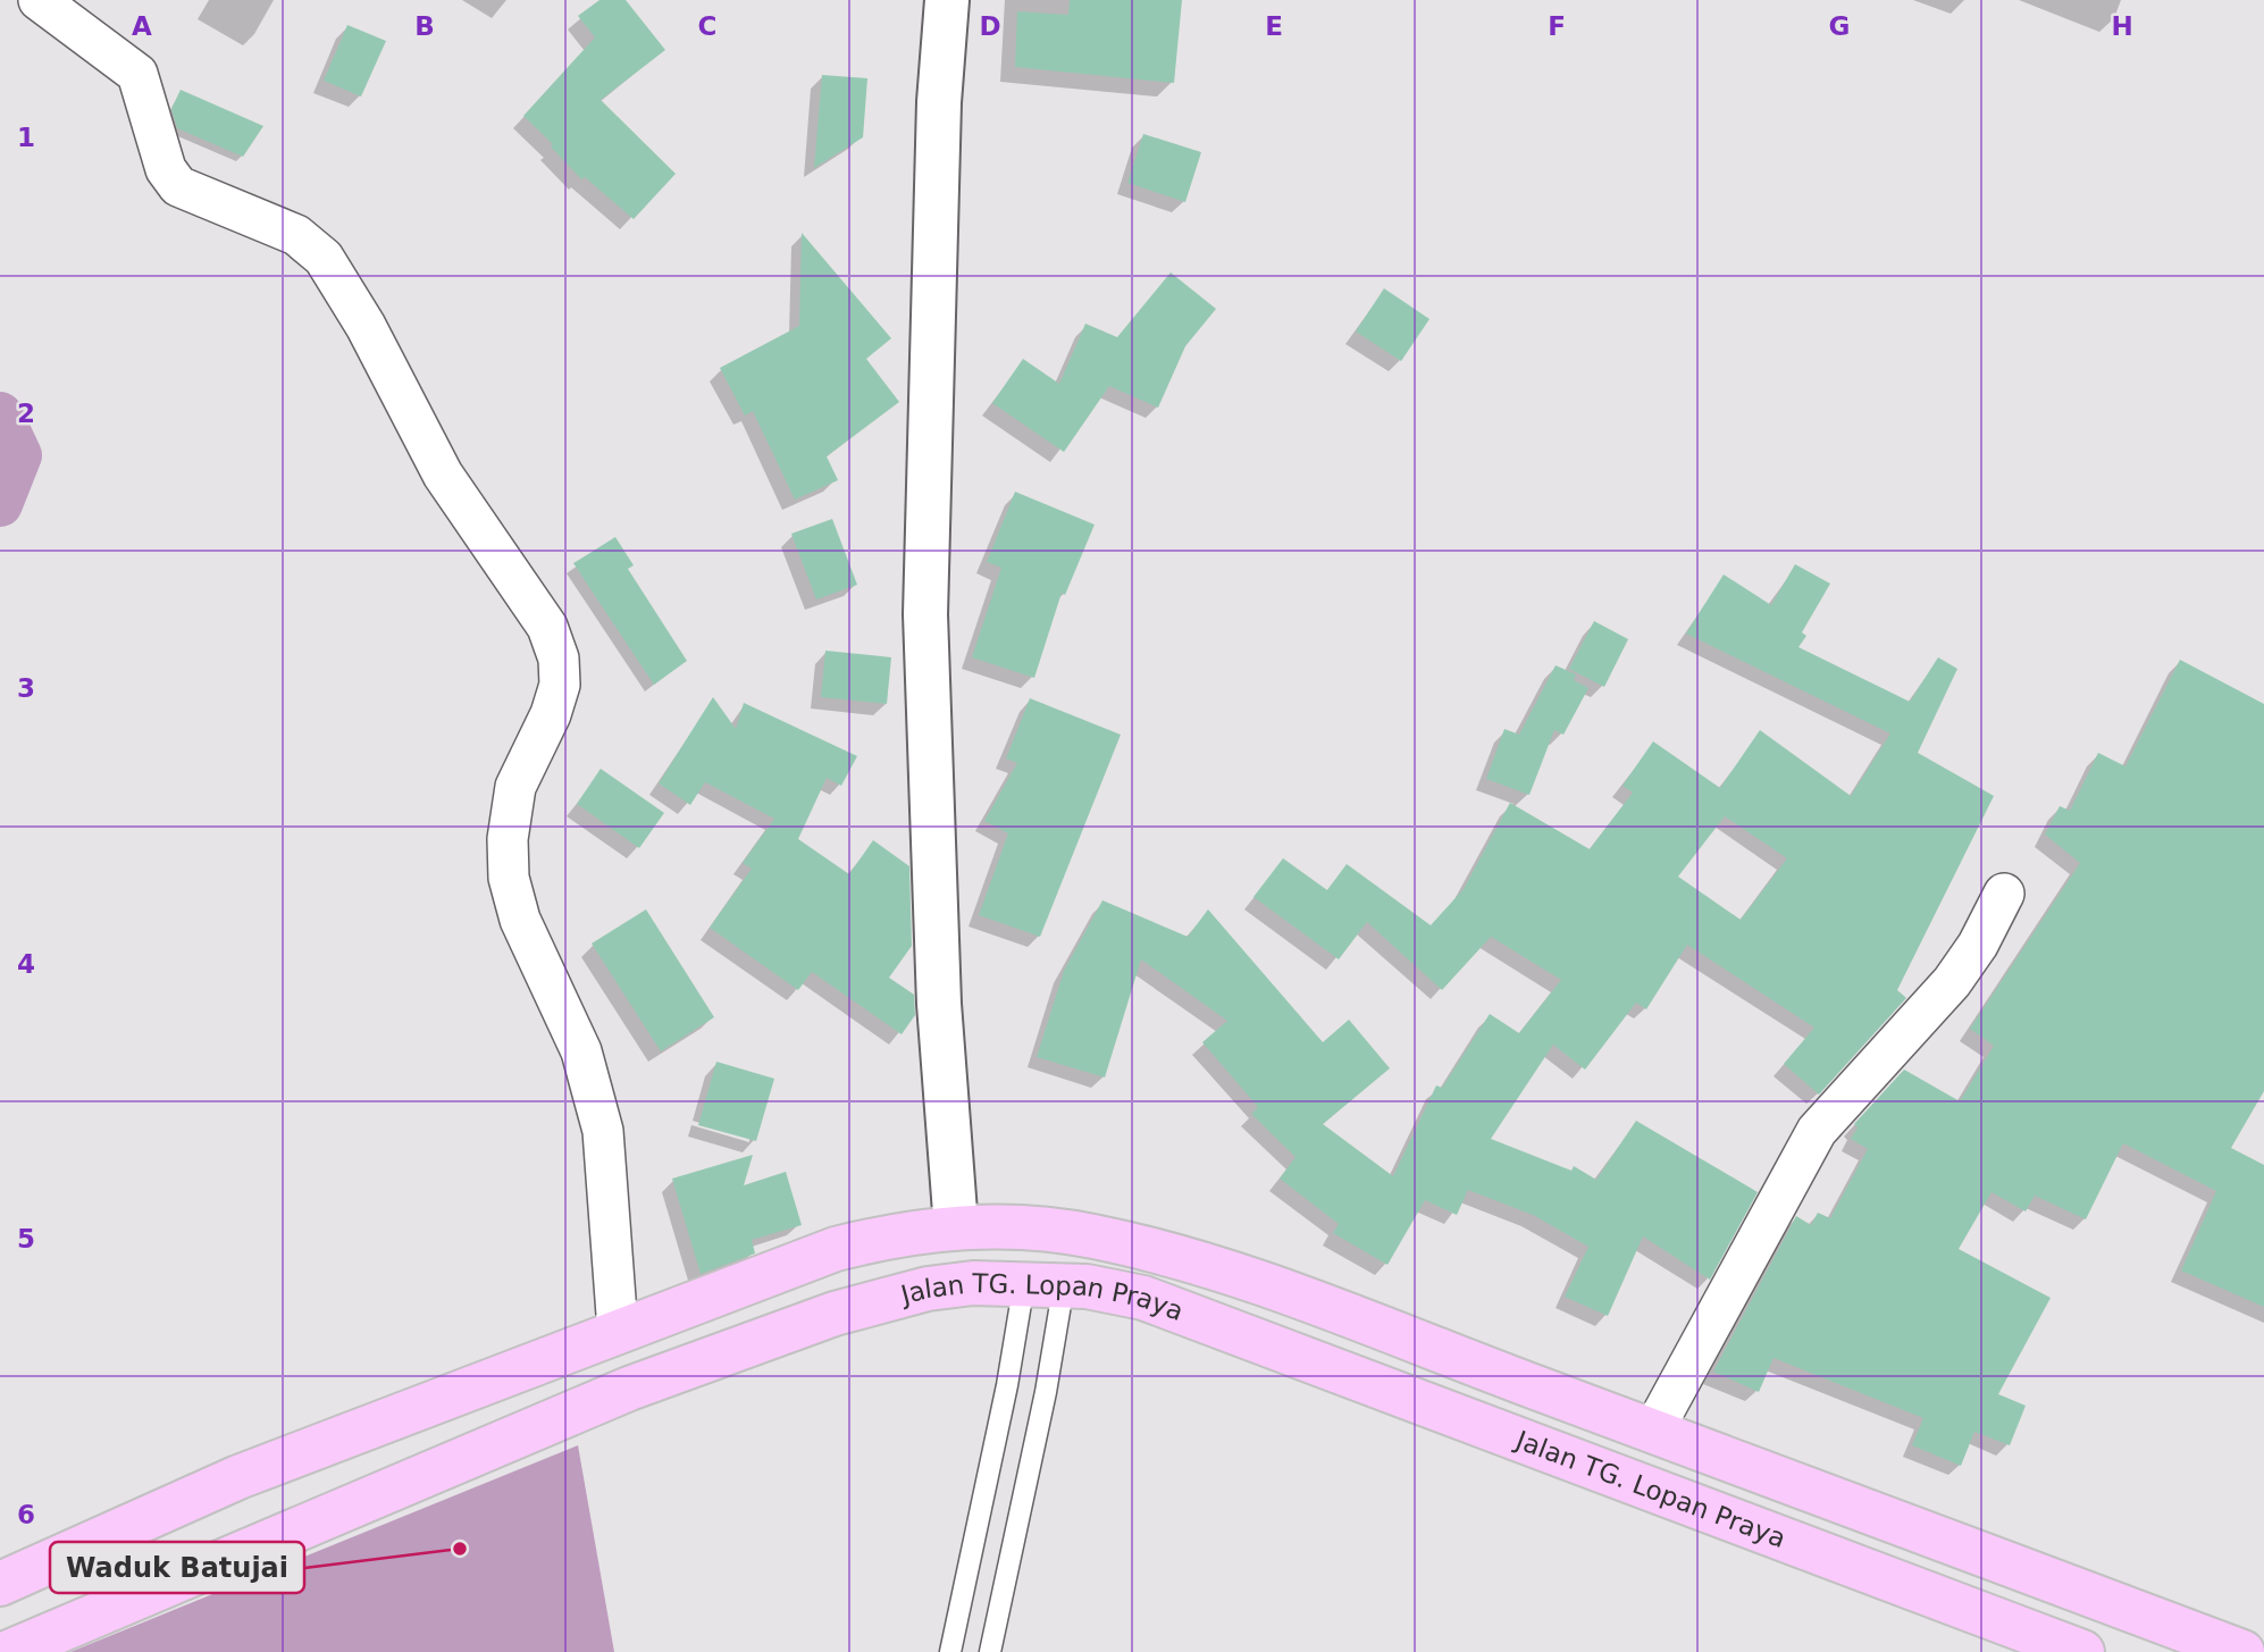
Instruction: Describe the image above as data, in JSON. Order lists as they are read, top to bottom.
{
  "streets": {
    "highway": ["Jalan TG. Lopan Praya"]
  },
  "places": ["Waduk Batujai"],
  "grid": {
    "columns": [
      "A",
      "B",
      "C",
      "D",
      "E",
      "F",
      "G",
      "H"
    ],
    "rows": [
      "1",
      "2",
      "3",
      "4",
      "5",
      "6"
    ]
  }
}
